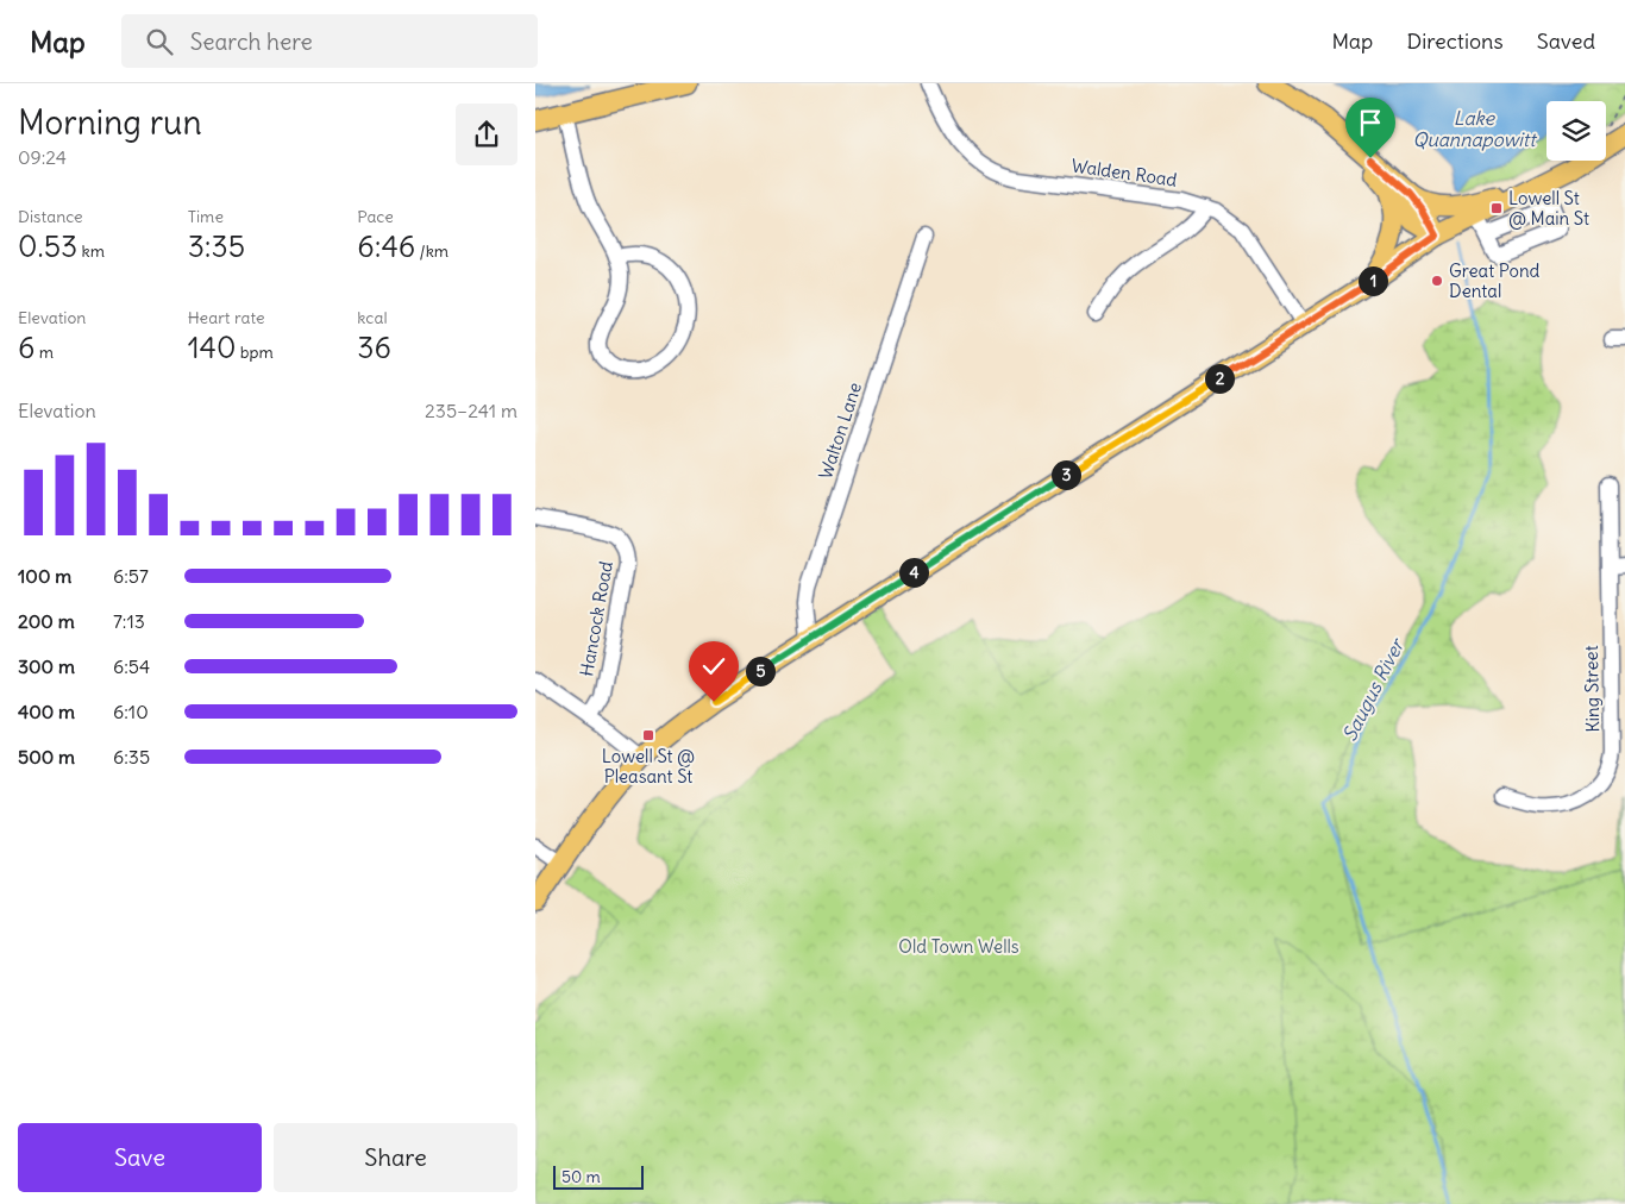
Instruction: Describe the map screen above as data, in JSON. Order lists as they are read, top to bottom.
{
  "streets": {
    "street": [
      "Walden Road",
      "Walton Lane",
      "Hancock Road",
      "King Street"
    ]
  },
  "water": ["Lake Quannapowitt", "Saugus River"],
  "parks": ["Old Town Wells"],
  "places": {
    "transit": ["Lowell St @ Main St", "Lowell St @ Pleasant St"],
    "other": ["Great Pond Dental"]
  },
  "scale_bar": "50 m",
  "page": {
    "header": "Map",
    "search": "Search here",
    "nav": ["Map", "Directions", "Saved"],
    "heading": ["Morning run", "09:24"],
    "stats": [
      ["Distance", "0.53 km"],
      ["Time", "3:35"],
      ["Pace", "6:46 /km"],
      ["Elevation", "6 m"],
      ["Heart rate", "140 bpm"],
      ["kcal", "36"]
    ],
    "pins": [
      "1",
      "2",
      "3",
      "4",
      "5"
    ],
    "chart": ["Elevation", "235–241 m"],
    "list": [
      {
        "name": "100 m",
        "note": "6:57"
      },
      {
        "name": "200 m",
        "note": "7:13"
      },
      {
        "name": "300 m",
        "note": "6:54"
      },
      {
        "name": "400 m",
        "note": "6:10"
      },
      {
        "name": "500 m",
        "note": "6:35"
      }
    ],
    "buttons": ["Save", "Share"],
    "scale": "50 m"
  }
}
